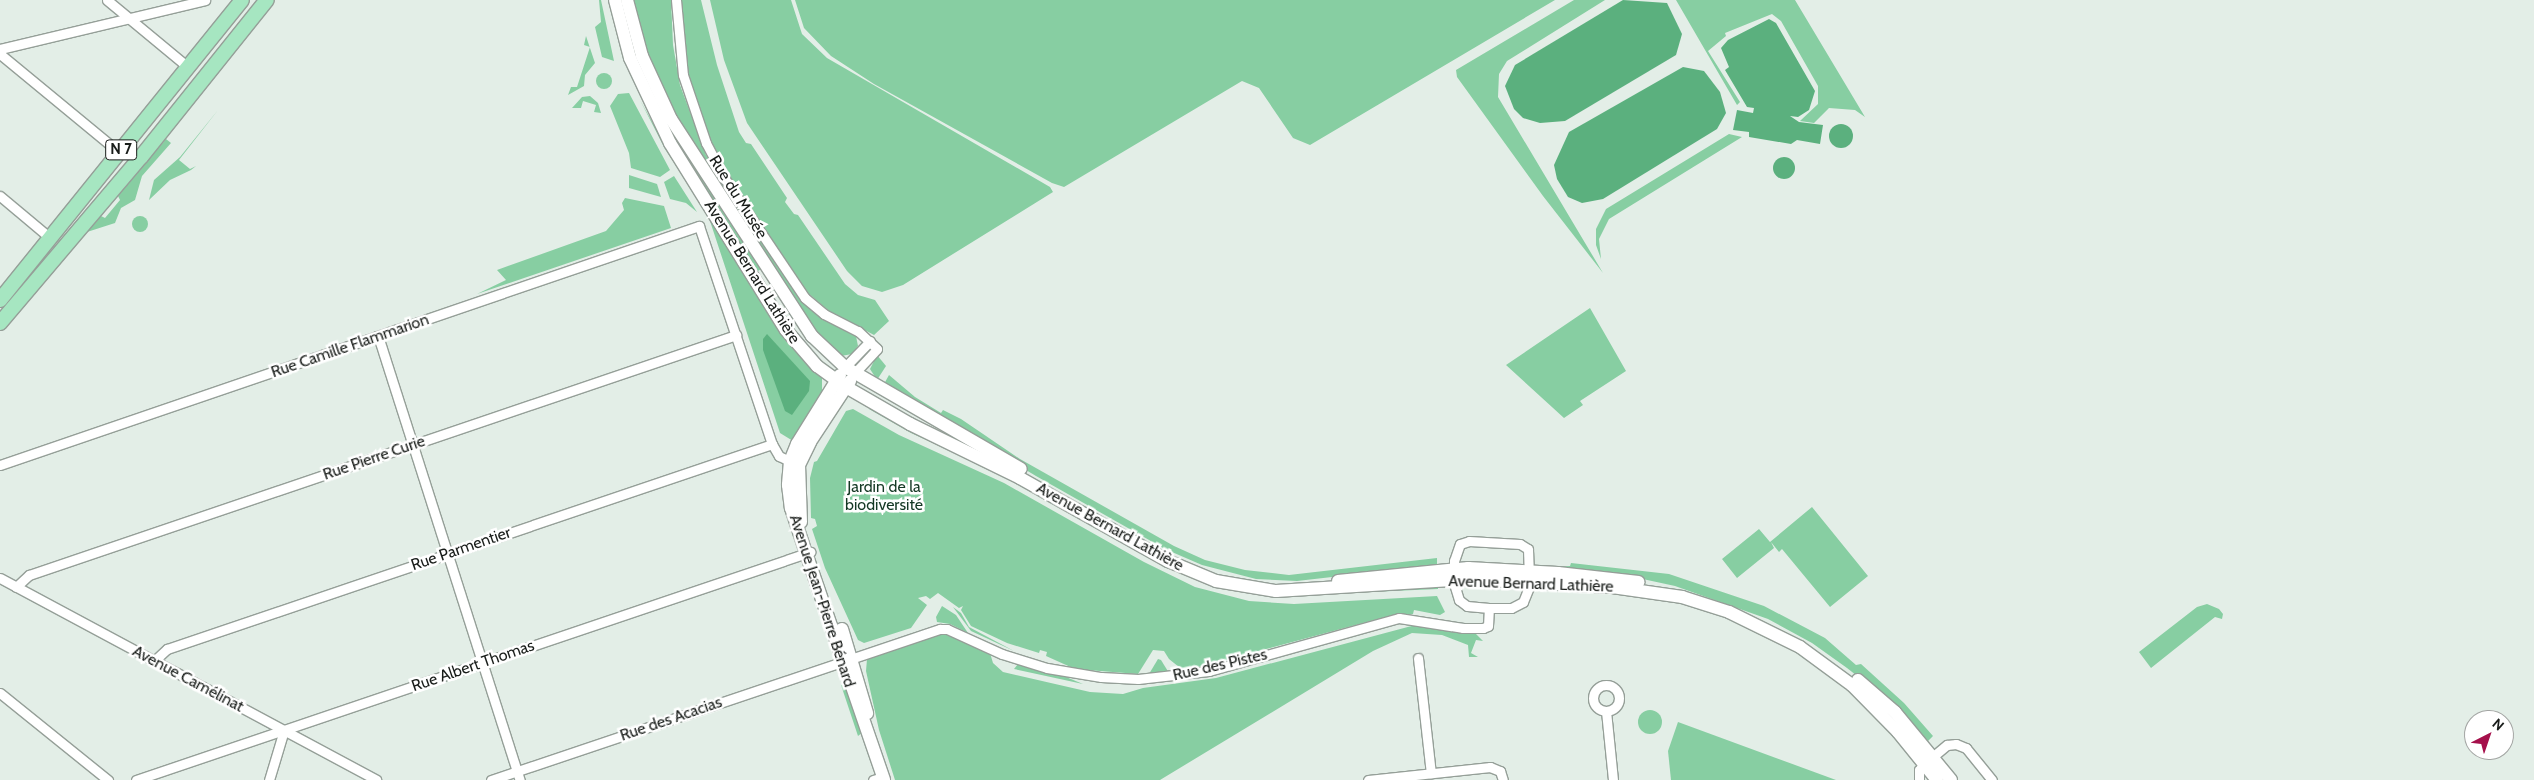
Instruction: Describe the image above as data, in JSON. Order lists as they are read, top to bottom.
{
  "streets": {
    "main road": ["N 7", "Avenue Bernard Lathière", "Avenue Jean-Pierre Bénard"],
    "street": [
      "Rue du Musée",
      "Rue Camille Flammarion",
      "Rue Pierre Curie",
      "Rue Parmentier",
      "Rue des Pistes",
      "Rue Albert Thomas",
      "Avenue Camélinat",
      "Rue des Acacias"
    ]
  },
  "crossings": [
    ["Rue du Musée", "Avenue Bernard Lathière"],
    ["Rue du Musée", "Avenue Jean-Pierre Bénard"],
    ["Avenue Bernard Lathière", "Avenue Jean-Pierre Bénard"],
    ["Rue Camille Flammarion", "Rue Pierre Curie"],
    ["Rue Pierre Curie", "Avenue Camélinat"],
    ["Rue Parmentier", "Avenue Camélinat"],
    ["Avenue Jean-Pierre Bénard", "Rue des Pistes"],
    ["Avenue Jean-Pierre Bénard", "Rue Albert Thomas"],
    ["Avenue Jean-Pierre Bénard", "Rue des Acacias"],
    ["Rue des Pistes", "Rue des Acacias"],
    ["Rue Albert Thomas", "Avenue Camélinat"]
  ],
  "parks": ["Jardin de la biodiversité"],
  "north": "top right"
}
